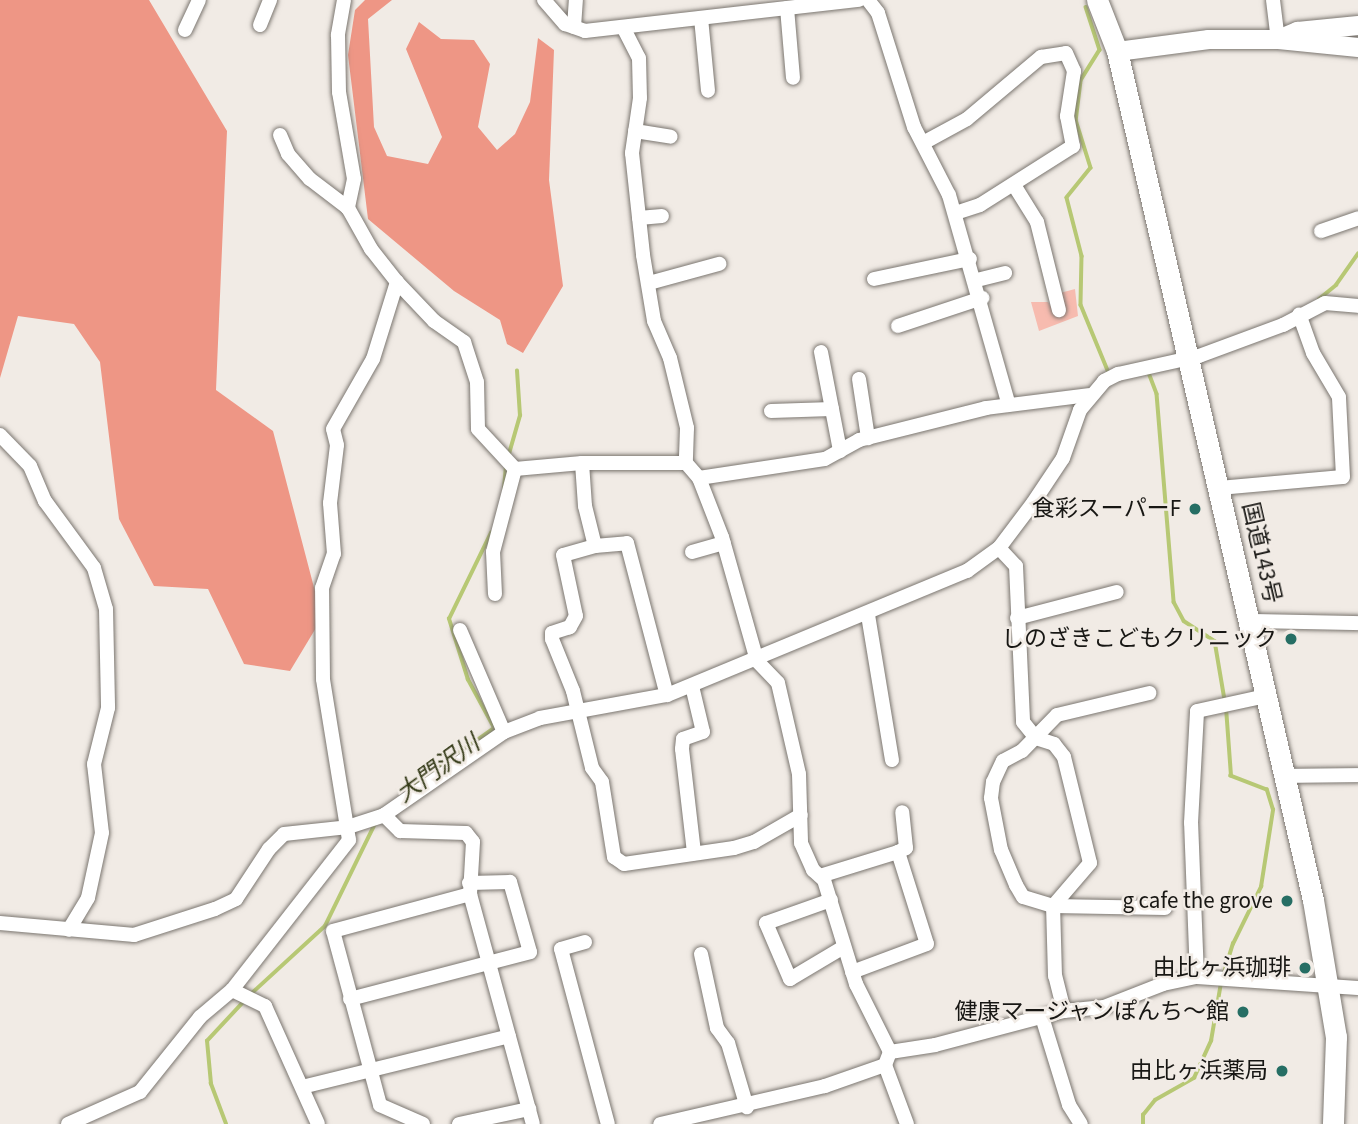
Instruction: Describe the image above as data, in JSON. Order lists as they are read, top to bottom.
{
  "streets": {
    "highway": ["国道143号"]
  },
  "water": ["大門沢川"],
  "places": [
    "食彩スーパーF",
    "しのざきこどもクリニック",
    "g cafe the grove",
    "由比ヶ浜珈琲",
    "健康マージャンぽんち～館",
    "由比ヶ浜薬局"
  ]
}
